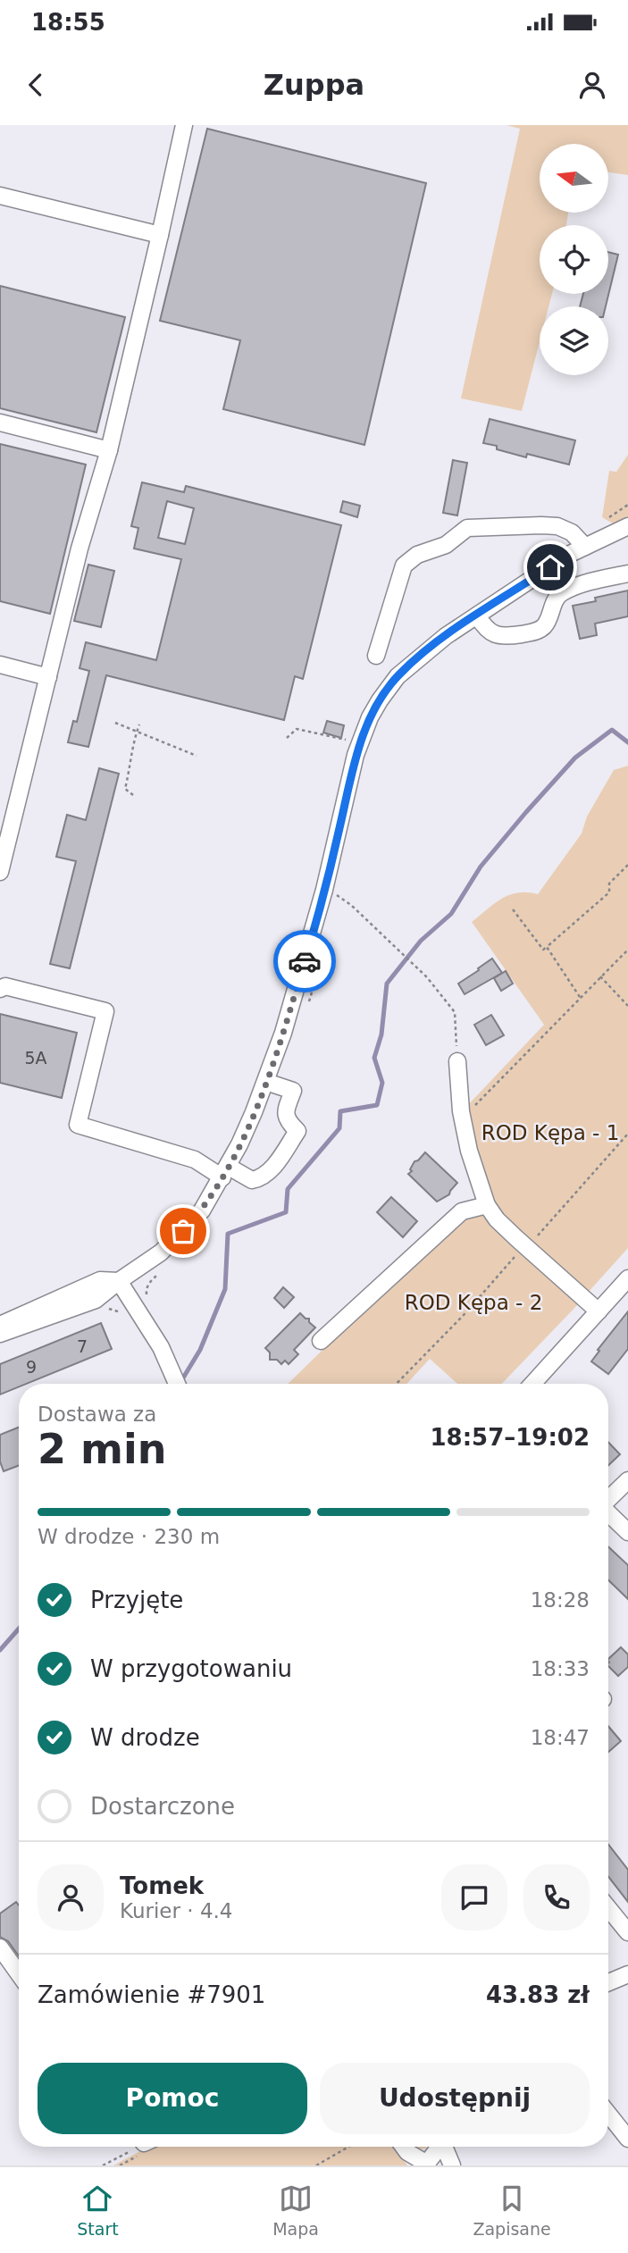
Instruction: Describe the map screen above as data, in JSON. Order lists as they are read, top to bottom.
{
  "parks": ["ROD Kępa - 1", "ROD Kępa - 2"],
  "house_numbers": ["5A", "7", "9"],
  "north": "left",
  "page": {
    "status": "18:55",
    "header": "Zuppa",
    "heading": ["2 min", "Dostawa za", "18:57–19:02"],
    "panel": [
      "Tomek",
      "Kurier · 4.4",
      "Zamówienie #7901",
      "43.83 zł"
    ],
    "bar": "W drodze · 230 m",
    "list": [
      ["Przyjęte", "18:28"],
      ["W przygotowaniu", "18:33"],
      ["W drodze", "18:47"],
      "Dostarczone"
    ],
    "buttons": ["Pomoc", "Udostępnij"],
    "tabs": ["Start", "Mapa", "Zapisane"]
  }
}
